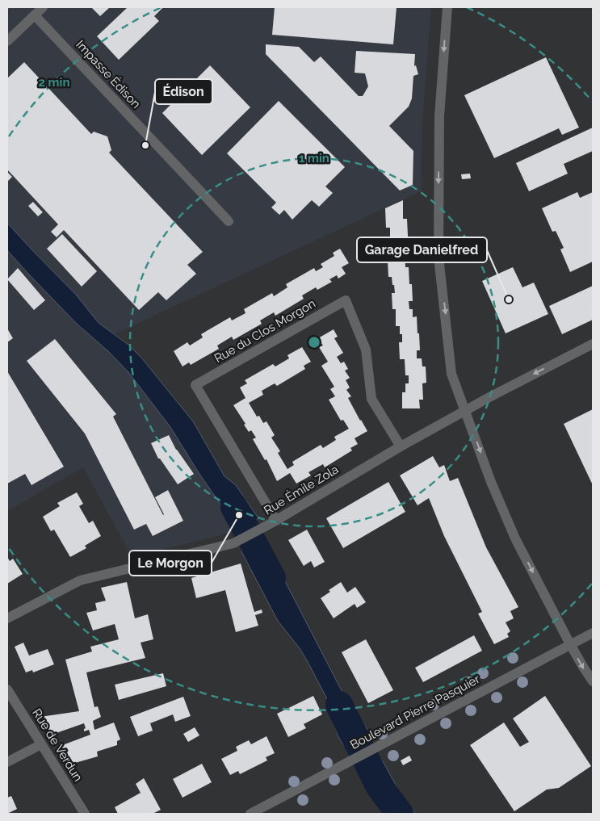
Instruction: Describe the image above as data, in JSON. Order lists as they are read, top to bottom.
{
  "streets": {
    "street": [
      "Impasse Édison",
      "Rue du Clos Morgon",
      "Rue Émile Zola",
      "Boulevard Pierre Pasquier",
      "Rue de Verdun"
    ]
  },
  "crossings": [
    ["Rue du Clos Morgon", "Rue Émile Zola"]
  ],
  "places": ["Édison", "Garage Danielfred", "Le Morgon"],
  "rings": ["2 min", "1 min"]
}
